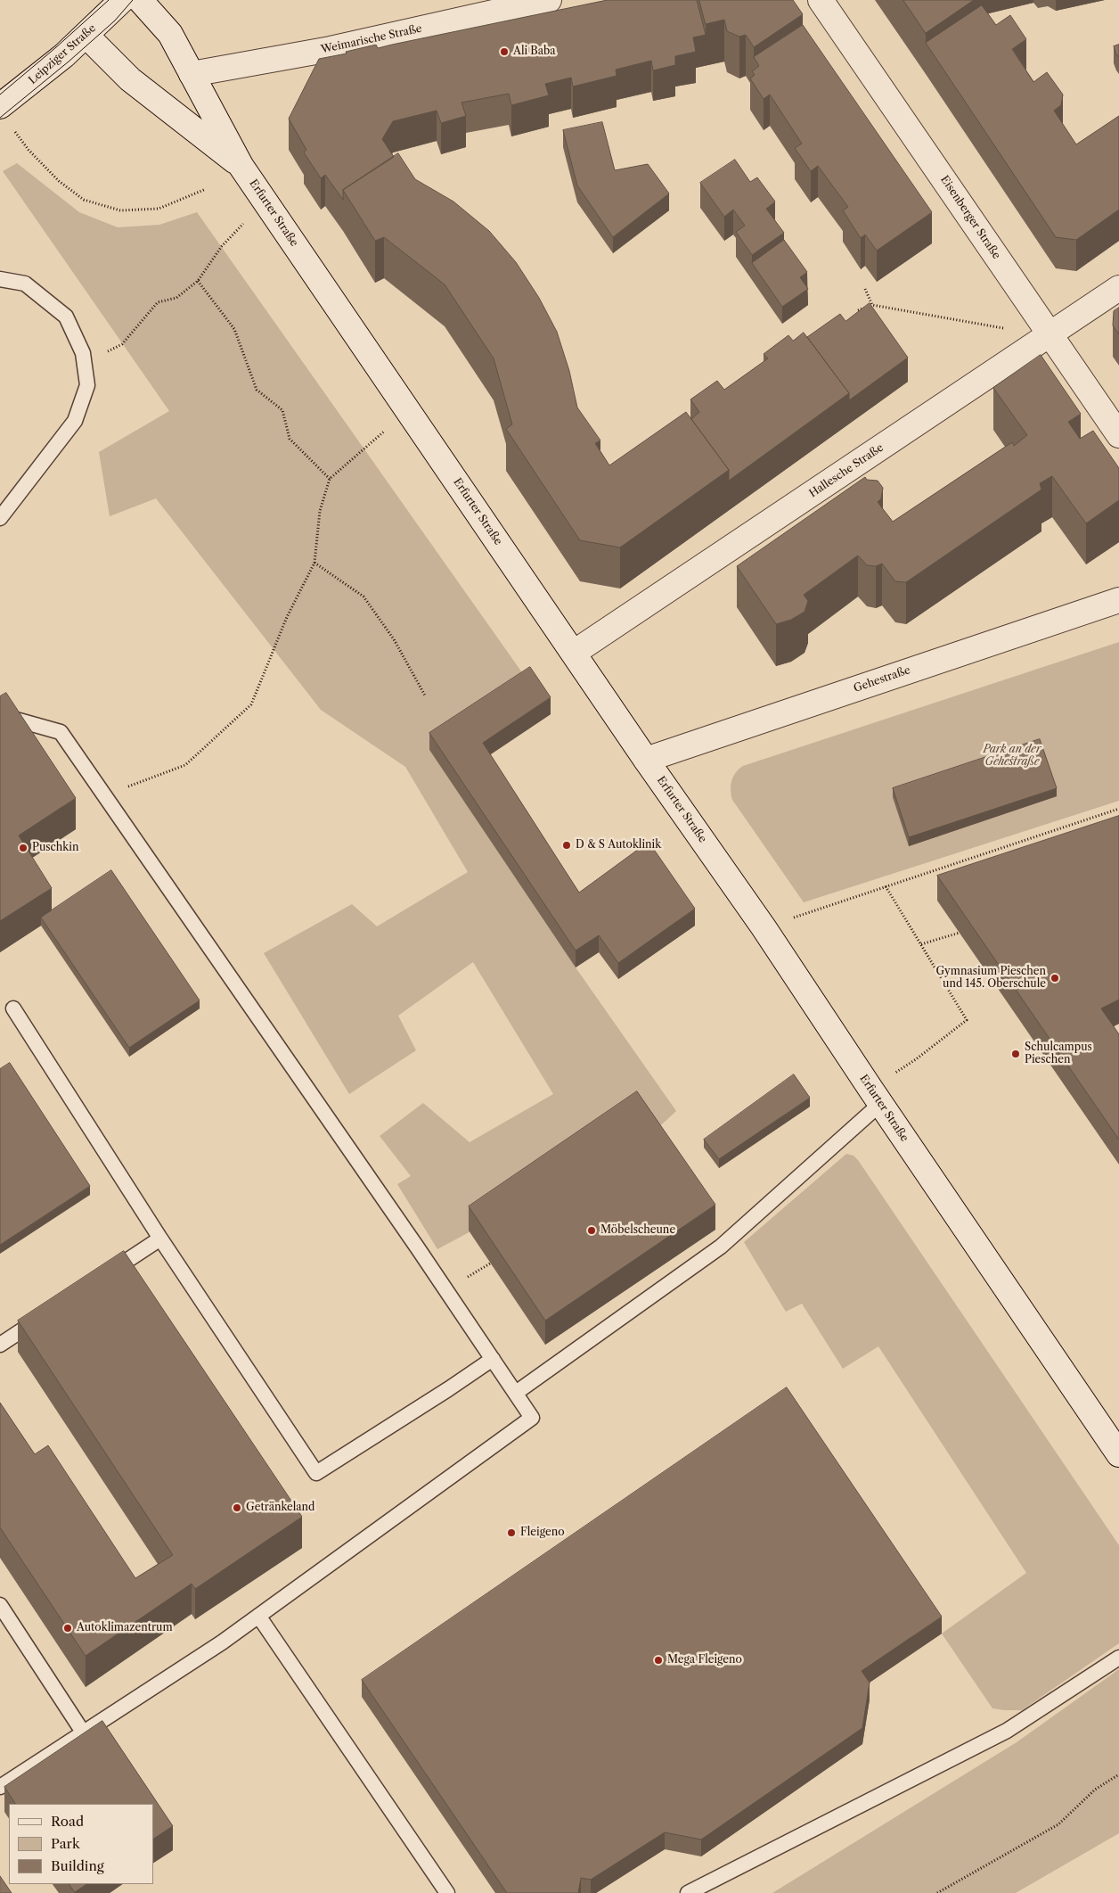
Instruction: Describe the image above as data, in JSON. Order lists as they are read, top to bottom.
{
  "streets": {
    "street": [
      "Weimarische Straße",
      "Leipziger Straße",
      "Erfurter Straße",
      "Eisenberger Straße",
      "Hallesche Straße",
      "Gehestraße"
    ]
  },
  "crossings": [
    ["Weimarische Straße", "Erfurter Straße"],
    ["Leipziger Straße", "Erfurter Straße"],
    ["Erfurter Straße", "Hallesche Straße"],
    ["Erfurter Straße", "Gehestraße"],
    ["Eisenberger Straße", "Hallesche Straße"]
  ],
  "parks": ["Park an der Gehestraße"],
  "places": [
    "Ali Baba",
    "D & S Autoklinik",
    "Puschkin",
    "Gymnasium Pieschen und 145. Oberschule",
    "Schulcampus Pieschen",
    "Möbelscheune",
    "Getränkeland",
    "Fleigeno",
    "Autoklimazentrum",
    "Mega Fleigeno"
  ],
  "legend": ["Road", "Park", "Building"]
}
